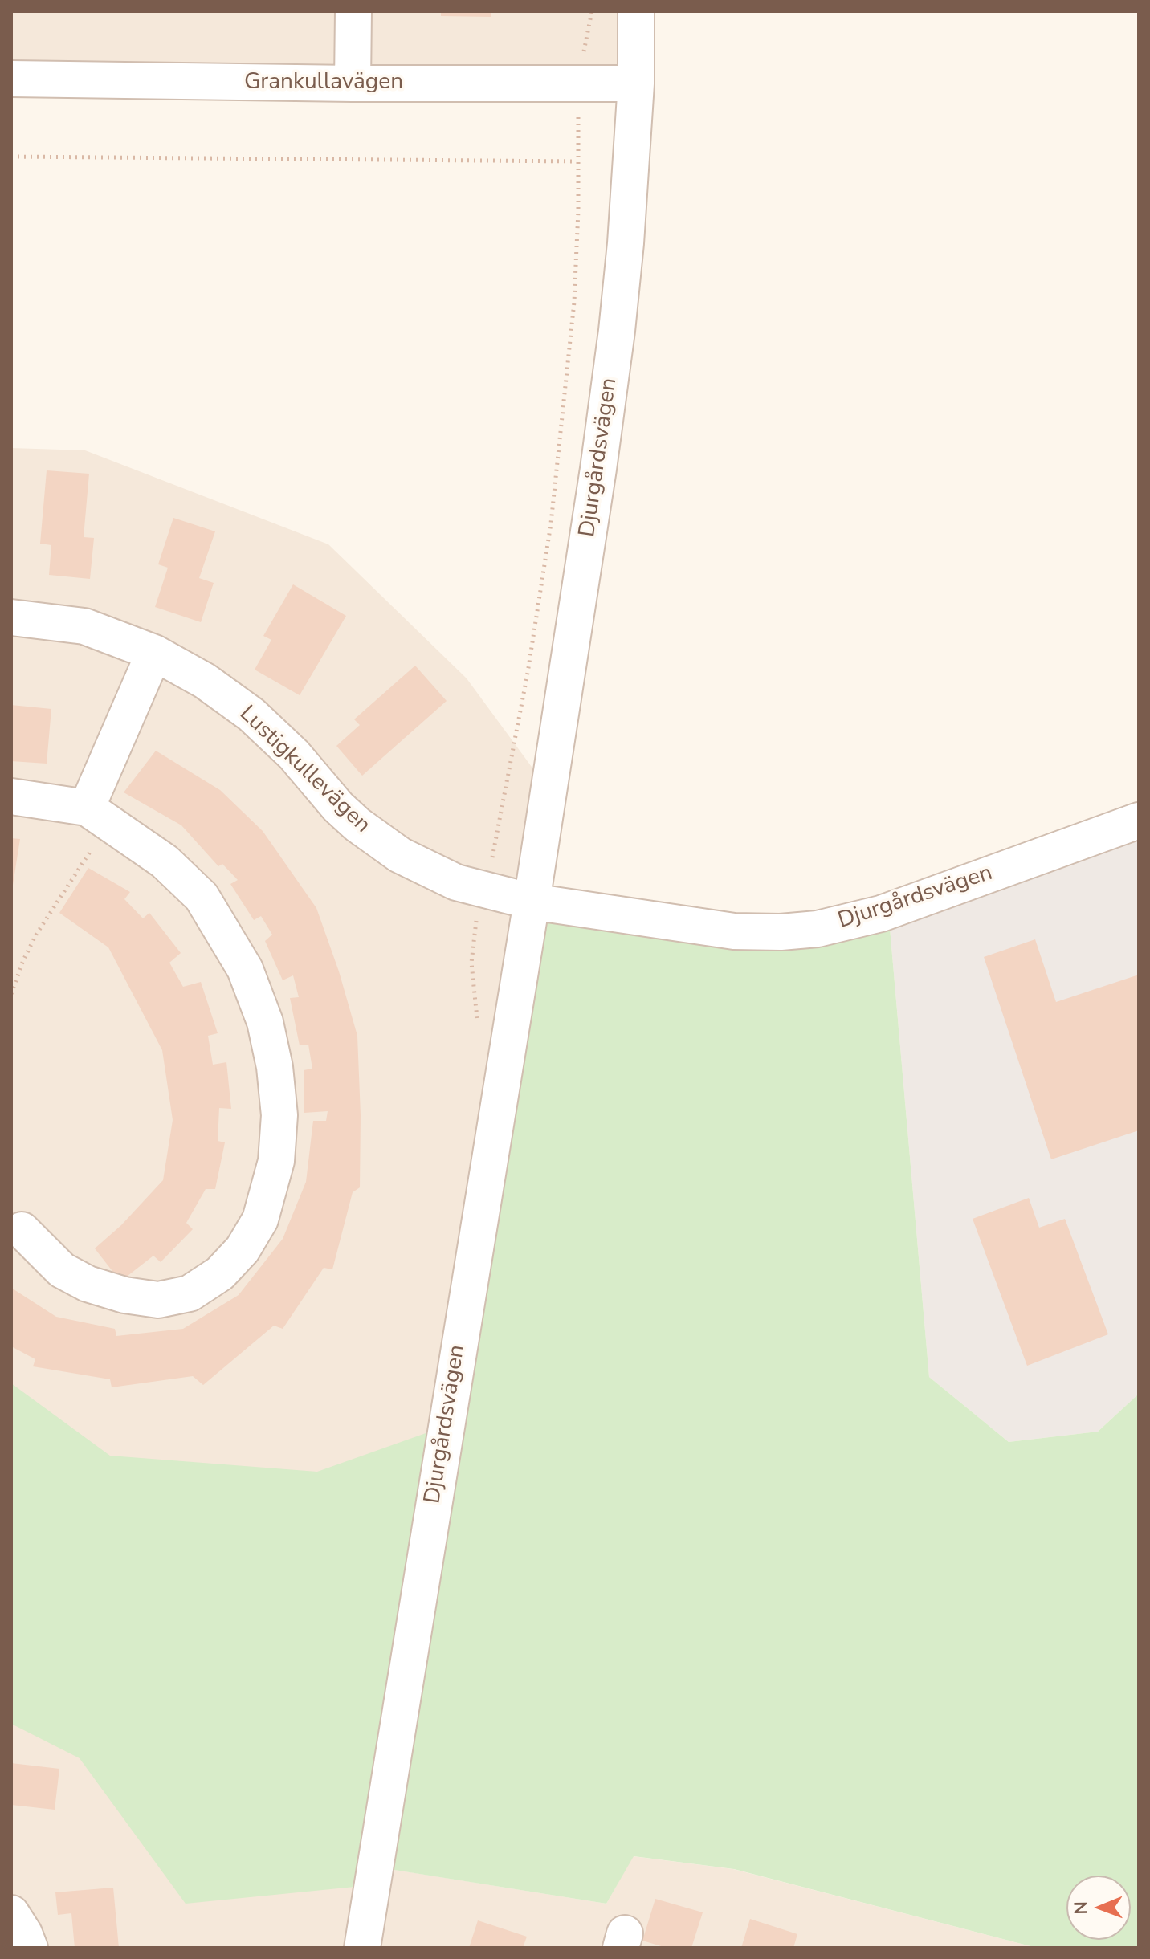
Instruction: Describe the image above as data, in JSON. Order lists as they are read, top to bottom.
{
  "streets": {
    "street": ["Grankullavägen", "Djurgårdsvägen", "Lustigkullevägen"]
  },
  "crossings": [
    ["Grankullavägen", "Djurgårdsvägen"],
    ["Djurgårdsvägen", "Lustigkullevägen"]
  ],
  "north": "left"
}
